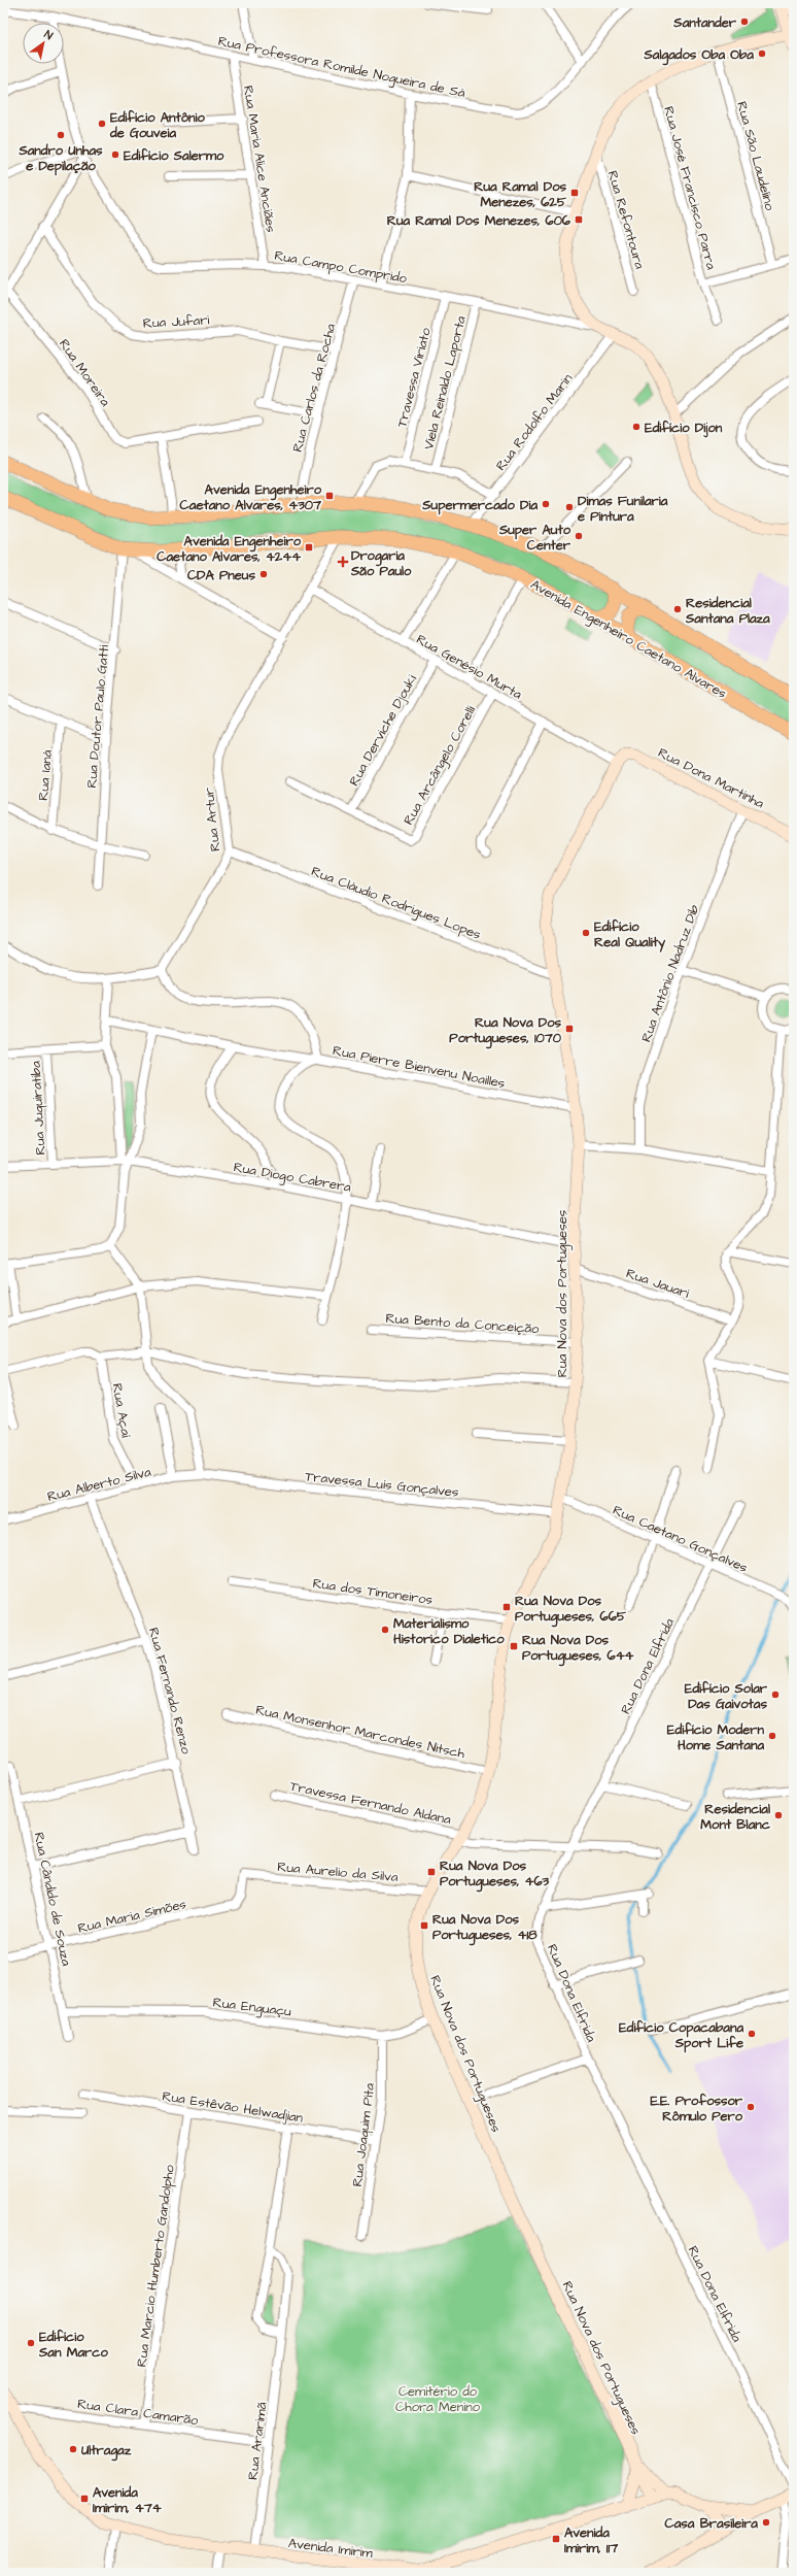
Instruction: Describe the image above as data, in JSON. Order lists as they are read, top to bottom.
{
  "streets": {
    "main road": ["Avenida Engenheiro Caetano Alvares"],
    "street": [
      "Rua Professora Romilde Nogueira de Sá",
      "Rua São Laudelino",
      "Rua Maria Alice Anciães",
      "Rua José Francisco Parra",
      "Rua Refontoura",
      "Rua Campo Comprido",
      "Rua Jufari",
      "Rua Moreira",
      "Travessa Viriato",
      "Viela Reinaldo Laporta",
      "Rua Carlos da Rocha",
      "Rua Rodolfo Marin",
      "Rua Genésio Murta",
      "Rua Doutor Paulo Gatti",
      "Rua Derviche Djouki",
      "Rua Arcângelo Corelli",
      "Rua Ianá",
      "Rua Dona Martinha",
      "Rua Artur",
      "Rua Cláudio Rodrigues Lopes",
      "Rua Antônio Nadruz Dib",
      "Rua Pierre Bienvenu Noailles",
      "Rua Juquiratiba",
      "Rua Diogo Cabrera",
      "Rua Jauari",
      "Rua Nova dos Portugueses",
      "Rua Bento da Conceição",
      "Rua Açaí",
      "Rua Alberto Silva",
      "Travessa Luís Gonçalves",
      "Rua Caetano Gonçalves",
      "Rua dos Timoneiros",
      "Rua Dona Elfrida",
      "Rua Fernando Renzo",
      "Rua Monsenhor Marcondes Nitsch",
      "Travessa Fernando Aldana",
      "Rua Aurelio da Silva",
      "Rua Cândido de Souza",
      "Rua Maria Simões",
      "Rua Enguaçu",
      "Rua Estêvão Helwadjian",
      "Rua Joaquim Pita",
      "Rua Marcio Humberto Gandolpho",
      "Rua Clara Camarão",
      "Rua Ararimã",
      "Avenida Imirim"
    ]
  },
  "crossings": [
    ["Rua Professora Romilde Nogueira de Sá", "Rua Maria Alice Anciães"],
    ["Rua São Laudelino", "Rua José Francisco Parra"],
    ["Rua Maria Alice Anciães", "Rua Campo Comprido"],
    ["Rua Campo Comprido", "Travessa Viriato"],
    ["Rua Campo Comprido", "Viela Reinaldo Laporta"],
    ["Rua Campo Comprido", "Rua Carlos da Rocha"],
    ["Rua Jufari", "Rua Carlos da Rocha"],
    ["Avenida Engenheiro Caetano Alvares", "Rua Doutor Paulo Gatti"],
    ["Avenida Engenheiro Caetano Alvares", "Rua Artur"],
    ["Rua Genésio Murta", "Rua Derviche Djouki"],
    ["Rua Genésio Murta", "Rua Arcângelo Corelli"],
    ["Rua Genésio Murta", "Rua Dona Martinha"],
    ["Rua Genésio Murta", "Rua Artur"],
    ["Rua Genésio Murta", "Rua Nova dos Portugueses"],
    ["Rua Derviche Djouki", "Rua Arcângelo Corelli"],
    ["Rua Dona Martinha", "Rua Antônio Nadruz Dib"],
    ["Rua Dona Martinha", "Rua Nova dos Portugueses"],
    ["Rua Artur", "Rua Cláudio Rodrigues Lopes"],
    ["Rua Artur", "Rua Pierre Bienvenu Noailles"],
    ["Rua Cláudio Rodrigues Lopes", "Rua Nova dos Portugueses"],
    ["Rua Pierre Bienvenu Noailles", "Rua Nova dos Portugueses"],
    ["Rua Juquiratiba", "Rua Diogo Cabrera"],
    ["Rua Diogo Cabrera", "Rua Nova dos Portugueses"],
    ["Rua Jauari", "Rua Nova dos Portugueses"],
    ["Rua Nova dos Portugueses", "Rua Bento da Conceição"],
    ["Rua Nova dos Portugueses", "Travessa Luís Gonçalves"],
    ["Rua Nova dos Portugueses", "Rua Caetano Gonçalves"],
    ["Rua Nova dos Portugueses", "Rua dos Timoneiros"],
    ["Rua Nova dos Portugueses", "Rua Monsenhor Marcondes Nitsch"],
    ["Rua Nova dos Portugueses", "Travessa Fernando Aldana"],
    ["Rua Nova dos Portugueses", "Rua Aurelio da Silva"],
    ["Rua Nova dos Portugueses", "Rua Enguaçu"],
    ["Rua Nova dos Portugueses", "Avenida Imirim"],
    ["Rua Açaí", "Rua Alberto Silva"],
    ["Rua Alberto Silva", "Travessa Luís Gonçalves"],
    ["Rua Alberto Silva", "Rua Fernando Renzo"],
    ["Rua Caetano Gonçalves", "Rua Dona Elfrida"],
    ["Rua Dona Elfrida", "Travessa Fernando Aldana"],
    ["Rua Aurelio da Silva", "Rua Maria Simões"],
    ["Rua Cândido de Souza", "Rua Maria Simões"],
    ["Rua Cândido de Souza", "Rua Enguaçu"],
    ["Rua Enguaçu", "Rua Joaquim Pita"],
    ["Rua Estêvão Helwadjian", "Rua Joaquim Pita"],
    ["Rua Estêvão Helwadjian", "Rua Marcio Humberto Gandolpho"],
    ["Rua Marcio Humberto Gandolpho", "Rua Clara Camarão"],
    ["Rua Clara Camarão", "Rua Ararimã"],
    ["Rua Clara Camarão", "Avenida Imirim"],
    ["Rua Ararimã", "Avenida Imirim"]
  ],
  "parks": ["Cemitério do Chora Menino"],
  "places": {
    "other": [
      "Santander",
      "Salgados Oba Oba",
      "Edifício Antônio de Gouveia",
      "Sandro Unhas e Depilação",
      "Edifício Salermo",
      "Edifício Dijon",
      "Supermercado Dia",
      "Dimas Funilaria e Pintura",
      "Super Auto Center",
      "CDA Pneus",
      "Residencial Santana Plaza",
      "Edifício Real Quality",
      "Materialismo Historico Dialetico",
      "Edifício Solar Das Gaivotas",
      "Edifício Modern Home Santana",
      "Residencial Mont Blanc",
      "Edifício Copacabana Sport Life",
      "E.E. Profossor Rômulo Pero",
      "Edifício San Marco",
      "Ultragaz",
      "Casa Brasileira"
    ],
    "transit": [
      "Rua Ramal Dos Menezes, 625",
      "Rua Ramal Dos Menezes, 606",
      "Avenida Engenheiro Caetano Alvares, 4307",
      "Avenida Engenheiro Caetano Alvares, 4244",
      "Rua Nova Dos Portugueses, 1070",
      "Rua Nova Dos Portugueses, 665",
      "Rua Nova Dos Portugueses, 644",
      "Rua Nova Dos Portugueses, 463",
      "Rua Nova Dos Portugueses, 418",
      "Avenida Imirim, 474",
      "Avenida Imirim, 117"
    ],
    "health": ["Drogaria São Paulo"]
  },
  "north": "top right"
}
